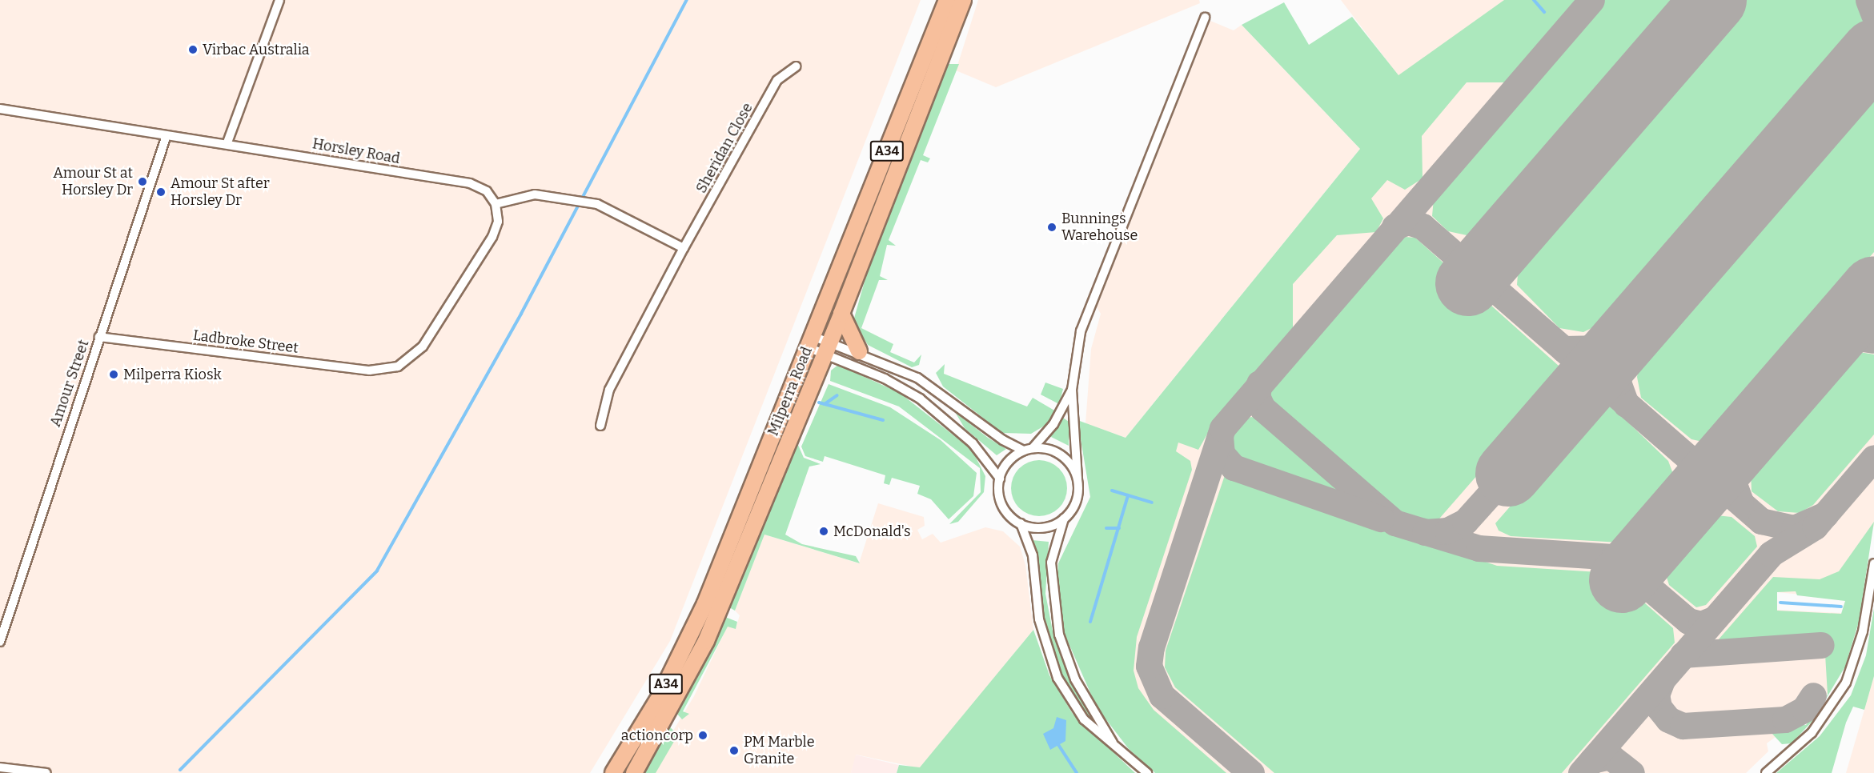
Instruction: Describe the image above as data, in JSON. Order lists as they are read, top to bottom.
{
  "streets": {
    "highway": ["A34", "Milperra Road"],
    "street": [
      "Sheridan Close",
      "Horsley Road",
      "Ladbroke Street",
      "Amour Street"
    ]
  },
  "crossings": [
    ["Horsley Road", "Ladbroke Street"],
    ["Horsley Road", "Amour Street"],
    ["Ladbroke Street", "Amour Street"]
  ],
  "places": [
    "Virbac Australia",
    "Amour St at Horsley Dr",
    "Amour St after Horsley Dr",
    "Bunnings Warehouse",
    "Milperra Kiosk",
    "McDonald's",
    "actioncorp",
    "PM Marble Granite"
  ]
}
